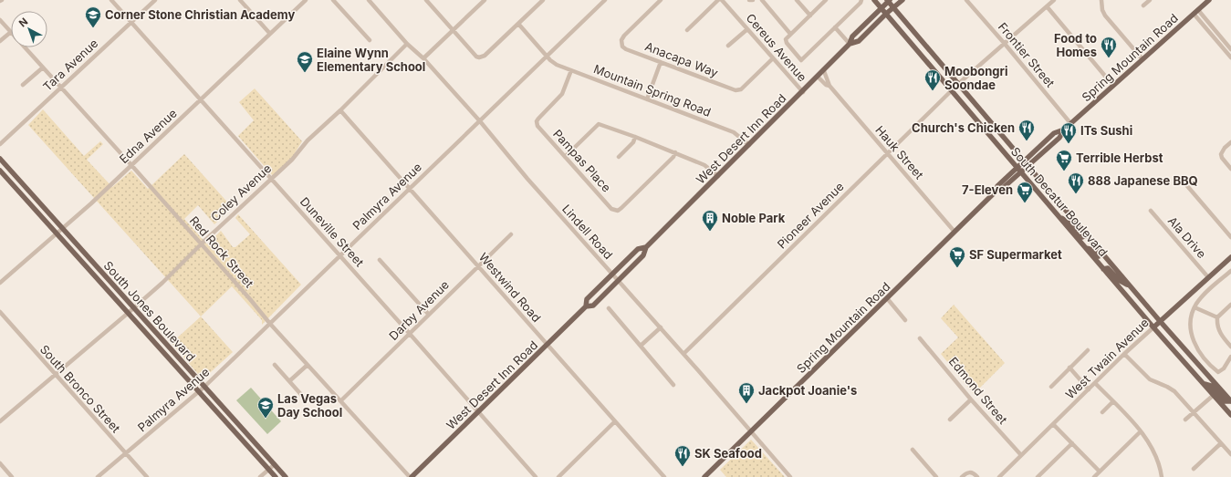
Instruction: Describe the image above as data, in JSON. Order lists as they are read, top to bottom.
{
  "streets": {
    "main road": [
      "Spring Mountain Road",
      "West Desert Inn Road",
      "South Decatur Boulevard",
      "South Jones Boulevard",
      "West Twain Avenue"
    ],
    "street": [
      "Cereus Avenue",
      "Frontier Street",
      "Anacapa Way",
      "Tara Avenue",
      "Mountain Spring Road",
      "Edna Avenue",
      "Hauk Street",
      "Pampas Place",
      "Coley Avenue",
      "Palmyra Avenue",
      "Pioneer Avenue",
      "Duneville Street",
      "Lindell Road",
      "Ala Drive",
      "Red Rock Street",
      "Westwind Road",
      "Darby Avenue",
      "South Bronco Street",
      "Edmond Street"
    ]
  },
  "crossings": [
    ["Cereus Avenue", "Anacapa Way"],
    ["Cereus Avenue", "West Desert Inn Road"],
    ["Frontier Street", "Spring Mountain Road"],
    ["Spring Mountain Road", "Hauk Street"],
    ["Spring Mountain Road", "South Decatur Boulevard"],
    ["Spring Mountain Road", "Lindell Road"],
    ["Tara Avenue", "Duneville Street"],
    ["Tara Avenue", "Red Rock Street"],
    ["Mountain Spring Road", "West Desert Inn Road"],
    ["Mountain Spring Road", "Pampas Place"],
    ["Mountain Spring Road", "Palmyra Avenue"],
    ["Edna Avenue", "Duneville Street"],
    ["Edna Avenue", "Red Rock Street"],
    ["Edna Avenue", "South Jones Boulevard"],
    ["West Desert Inn Road", "Hauk Street"],
    ["West Desert Inn Road", "South Decatur Boulevard"],
    ["West Desert Inn Road", "Duneville Street"],
    ["West Desert Inn Road", "Lindell Road"],
    ["West Desert Inn Road", "Red Rock Street"],
    ["West Desert Inn Road", "Westwind Road"],
    ["Hauk Street", "Pioneer Avenue"],
    ["Coley Avenue", "Duneville Street"],
    ["Coley Avenue", "Lindell Road"],
    ["Coley Avenue", "Red Rock Street"],
    ["Coley Avenue", "Westwind Road"],
    ["Coley Avenue", "South Jones Boulevard"],
    ["Coley Avenue", "South Bronco Street"],
    ["Palmyra Avenue", "Duneville Street"],
    ["Palmyra Avenue", "Lindell Road"],
    ["Palmyra Avenue", "Red Rock Street"],
    ["Palmyra Avenue", "Westwind Road"],
    ["Palmyra Avenue", "South Jones Boulevard"],
    ["Palmyra Avenue", "South Bronco Street"],
    ["South Decatur Boulevard", "Pioneer Avenue"],
    ["South Decatur Boulevard", "West Twain Avenue"],
    ["Pioneer Avenue", "Lindell Road"],
    ["Duneville Street", "Darby Avenue"],
    ["Ala Drive", "West Twain Avenue"],
    ["Red Rock Street", "Darby Avenue"],
    ["Westwind Road", "Darby Avenue"],
    ["West Twain Avenue", "Edmond Street"]
  ],
  "places": {
    "school or university": ["Corner Stone Christian Academy", "Elaine Wynn Elementary School", "Las Vegas Day School"],
    "restaurant": [
      "Food to Homes",
      "Moobongri Soondae",
      "Church's Chicken",
      "ITs Sushi",
      "888 Japanese BBQ",
      "SK Seafood"
    ],
    "supermarket": ["Terrible Herbst", "7-Eleven", "SF Supermarket"],
    "building": ["Noble Park", "Jackpot Joanie's"]
  },
  "north": "top left"
}
